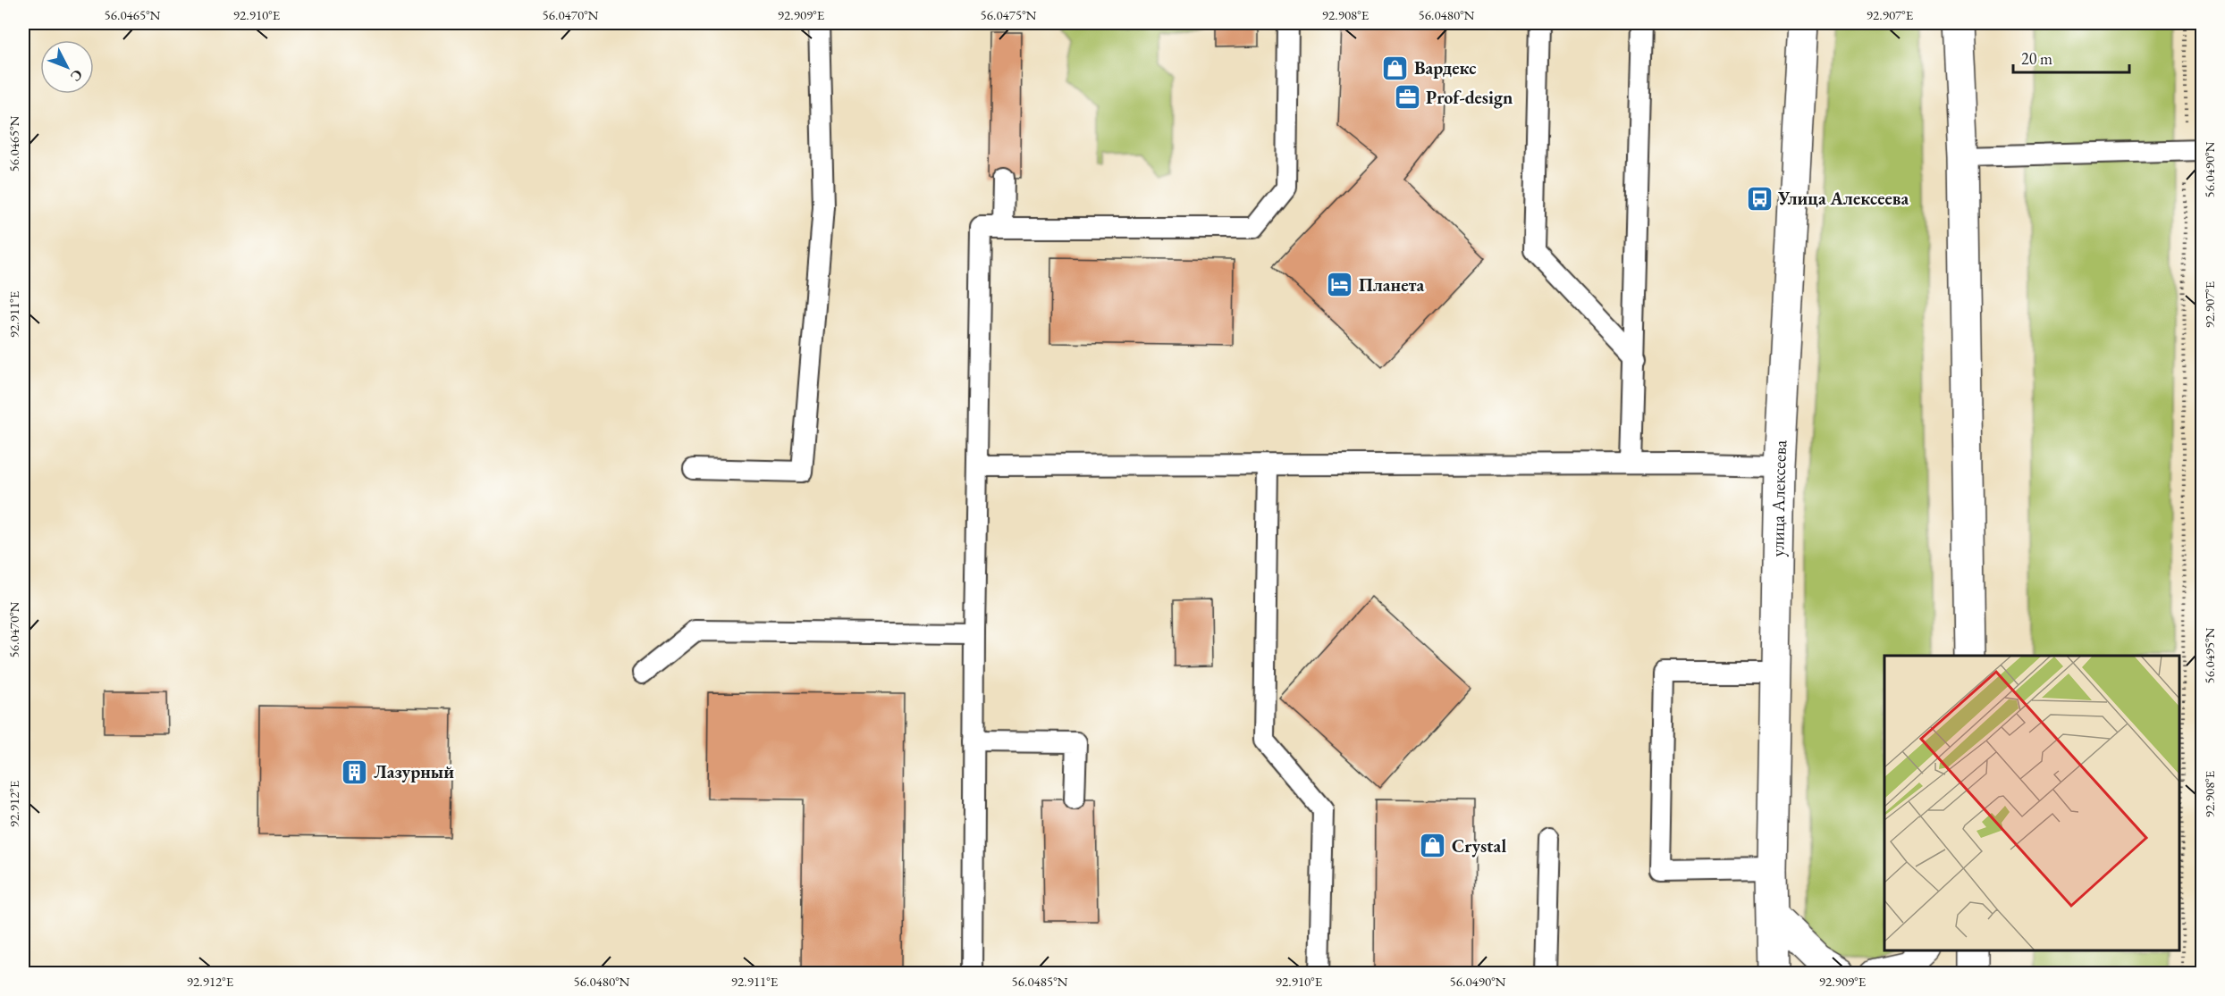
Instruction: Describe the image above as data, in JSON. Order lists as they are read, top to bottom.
{
  "streets": {
    "street": ["улица Алексеева"]
  },
  "places": {
    "shop": ["Вардекс", "Crystal"],
    "office": ["Prof-design"],
    "bus stop": ["Улица Алексеева"],
    "hotel": ["Планета"],
    "building": ["Лазурный"]
  },
  "scale_bar": "20 m",
  "north": "bottom right",
  "coordinates": [
    "56.0465°N",
    "92.910°E",
    "56.0470°N",
    "92.909°E",
    "56.0475°N",
    "92.908°E",
    "56.0480°N",
    "92.907°E",
    "56.0490°N",
    "92.911°E",
    "56.0495°N",
    "92.912°E",
    "56.0485°N"
  ]
}
